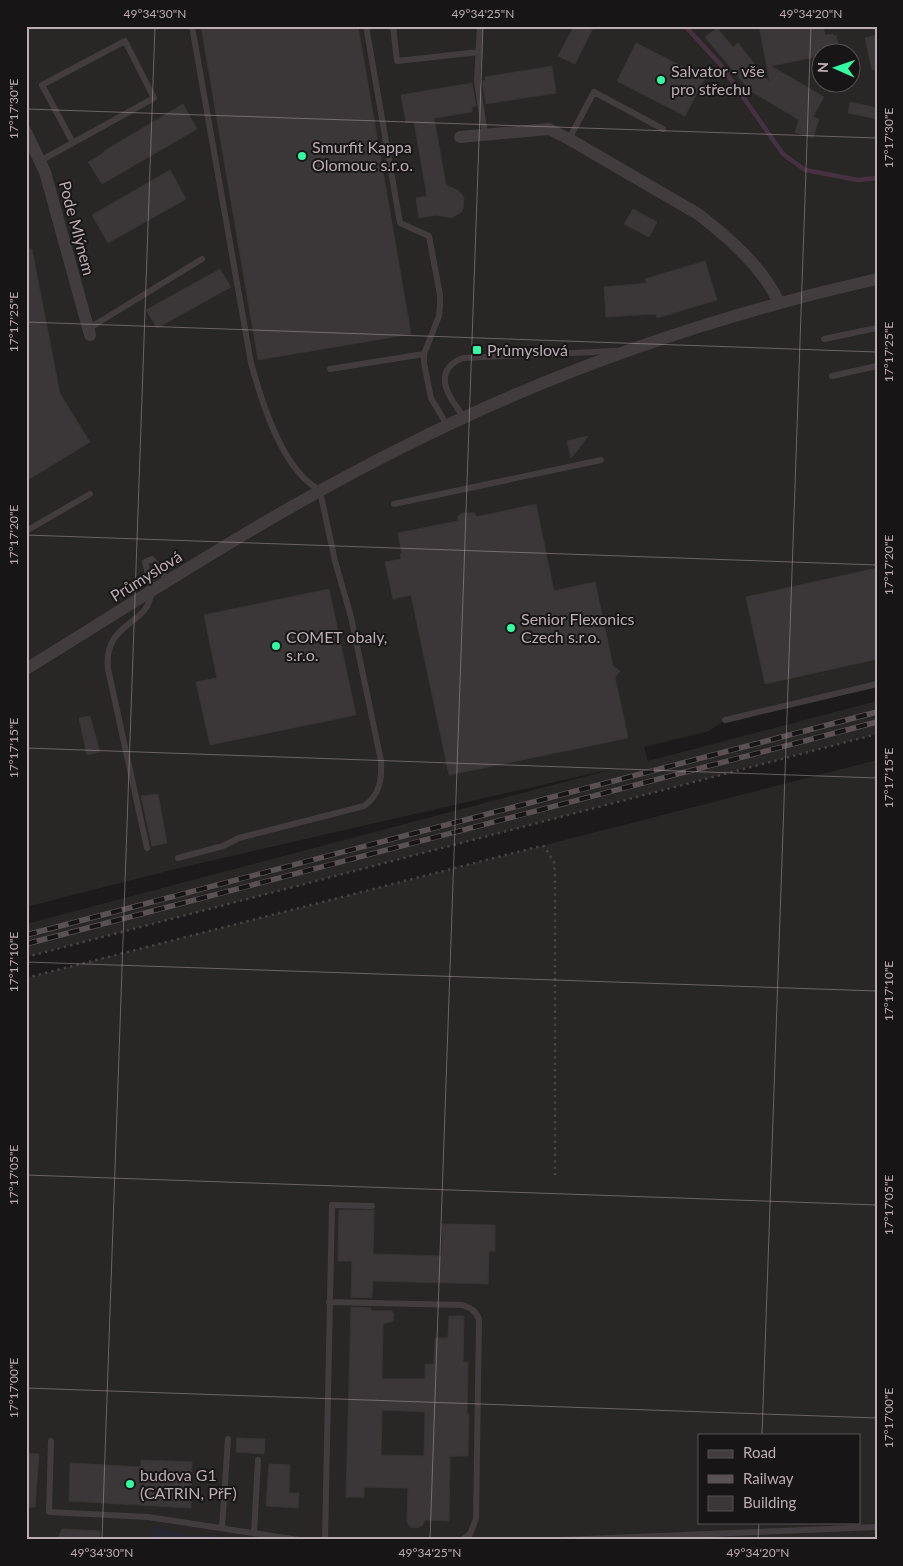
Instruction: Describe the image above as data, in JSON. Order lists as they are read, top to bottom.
{
  "streets": {
    "street": ["Pode Mlýnem", "Průmyslová"]
  },
  "places": {
    "other": [
      "Salvator - vše pro střechu",
      "Smurfit Kappa Olomouc s.r.o.",
      "Senior Flexonics Czech s.r.o.",
      "COMET obaly, s.r.o.",
      "budova G1 (CATRIN, PřF)"
    ],
    "transit": ["Průmyslová"]
  },
  "legend": ["Road", "Railway", "Building"],
  "north": "left",
  "coordinates": [
    "49°34'30\"N",
    "49°34'25\"N",
    "49°34'20\"N",
    "17°17'30\"E",
    "17°17'25\"E",
    "17°17'20\"E",
    "17°17'15\"E",
    "17°17'10\"E",
    "17°17'05\"E",
    "17°17'00\"E"
  ]
}
